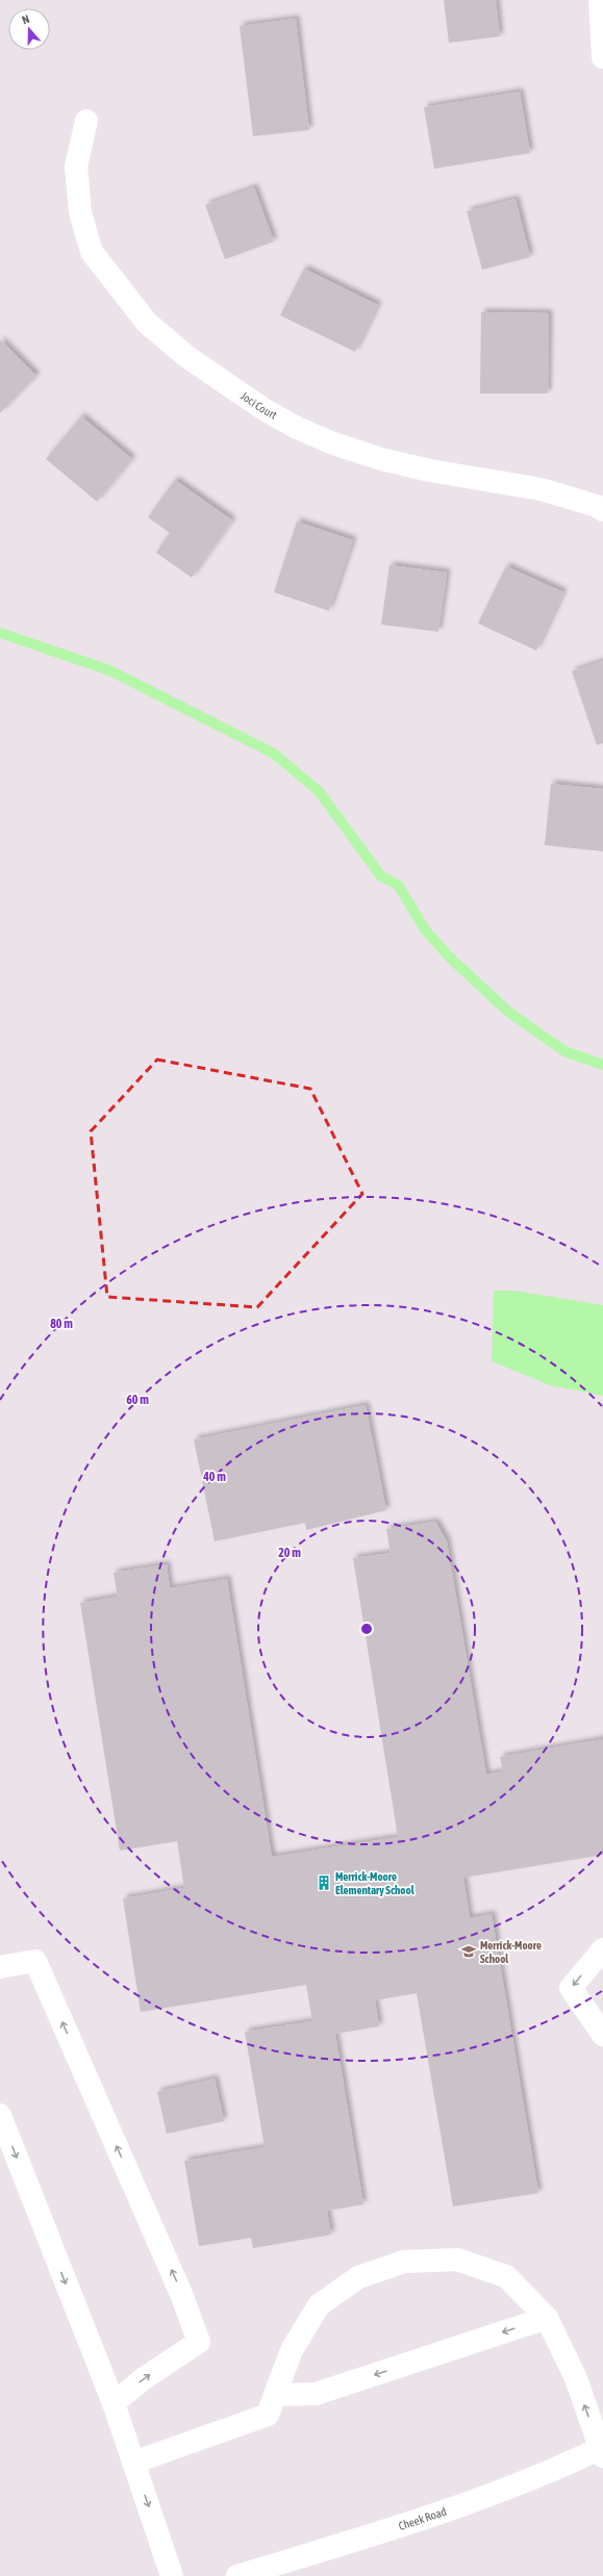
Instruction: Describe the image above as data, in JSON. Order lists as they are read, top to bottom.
{
  "streets": {
    "street": ["Joci Court", "Cheek Road"]
  },
  "places": {
    "building": ["Merrick-Moore Elementary School"],
    "school or university": ["Merrick-Moore School"]
  },
  "north": "top",
  "rings": [
    "80 m",
    "60 m",
    "40 m",
    "20 m"
  ]
}
